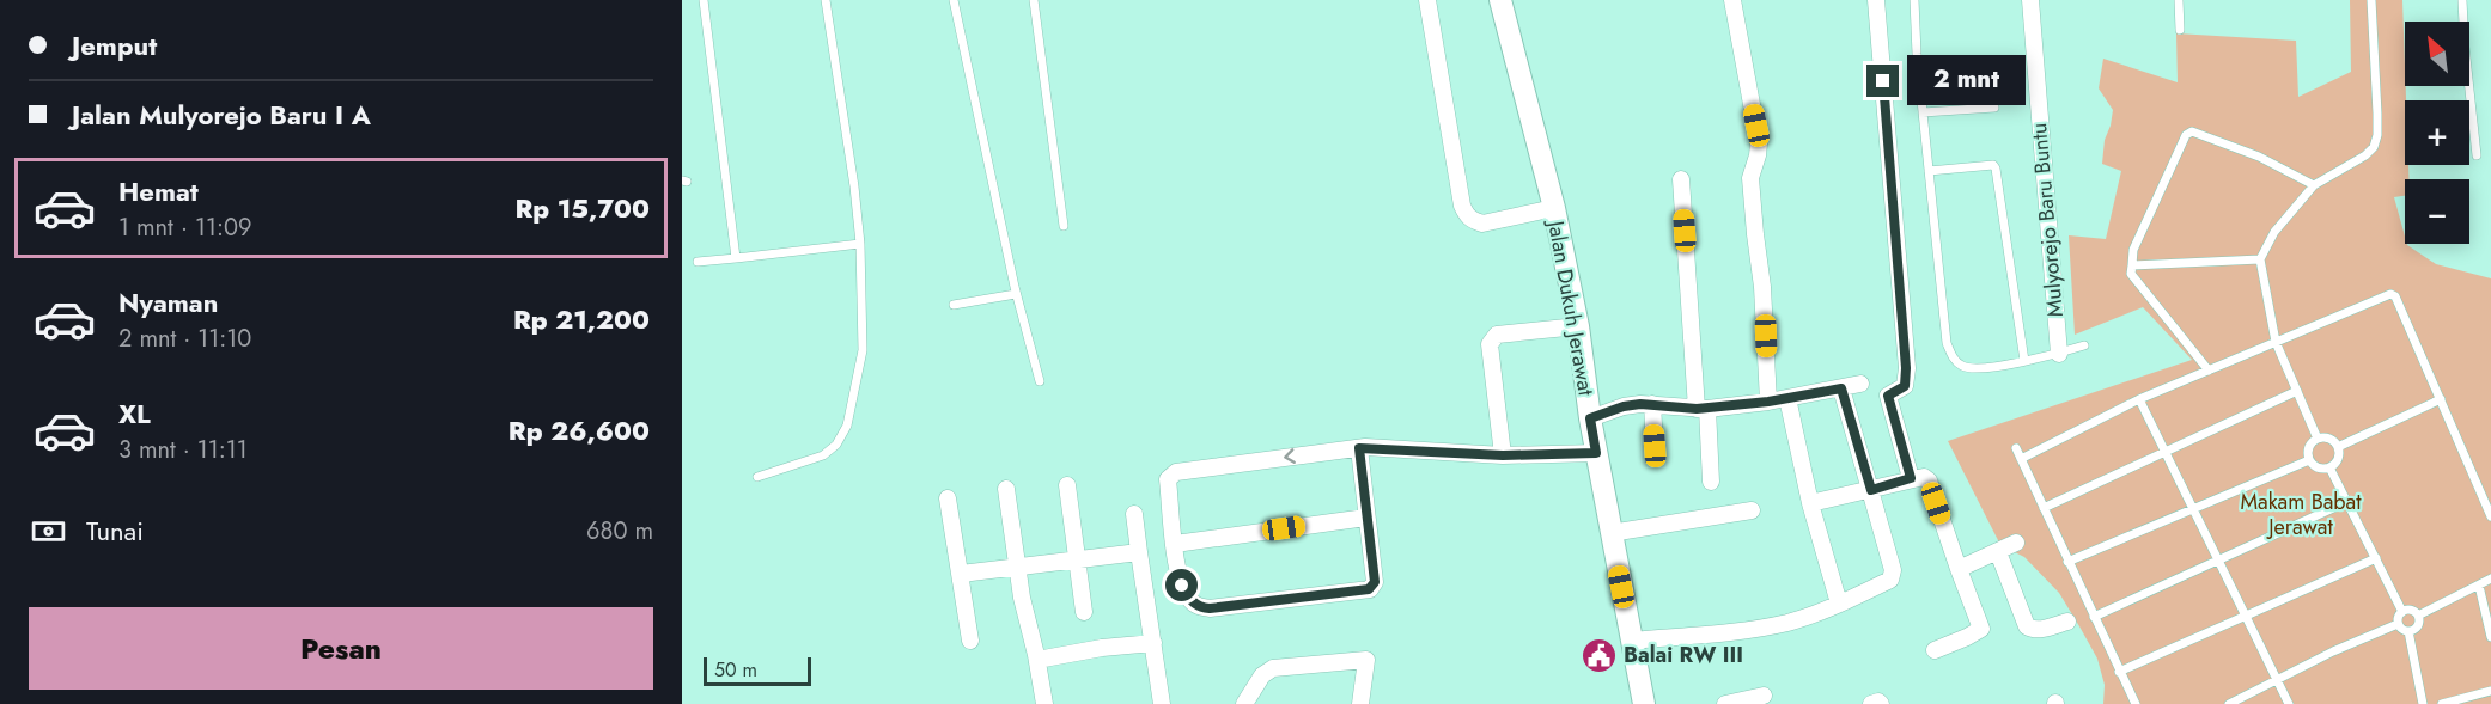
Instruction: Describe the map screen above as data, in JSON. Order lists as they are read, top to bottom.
{
  "streets": {
    "street": ["Mulyorejo Baru Buntu", "Jalan Dukuh Jerawat"]
  },
  "parks": ["Makam Babat Jerawat"],
  "places": {
    "public building": ["Balai RW III"]
  },
  "scale_bar": "50 m",
  "north": "top left",
  "page": {
    "banner": ["Jemput", "Jalan Mulyorejo Baru I A"],
    "map_buttons": ["+", "−"],
    "bubble": "2 mnt",
    "list": [
      {
        "name": "Hemat",
        "note": "1 mnt · 11:09",
        "value": "Rp 15,700"
      },
      {
        "name": "Nyaman",
        "note": "2 mnt · 11:10",
        "value": "Rp 21,200"
      },
      {
        "name": "XL",
        "note": "3 mnt · 11:11",
        "value": "Rp 26,600"
      }
    ],
    "pay": ["Tunai", "680 m"],
    "buttons": "Pesan",
    "scale": "50 m"
  }
}
